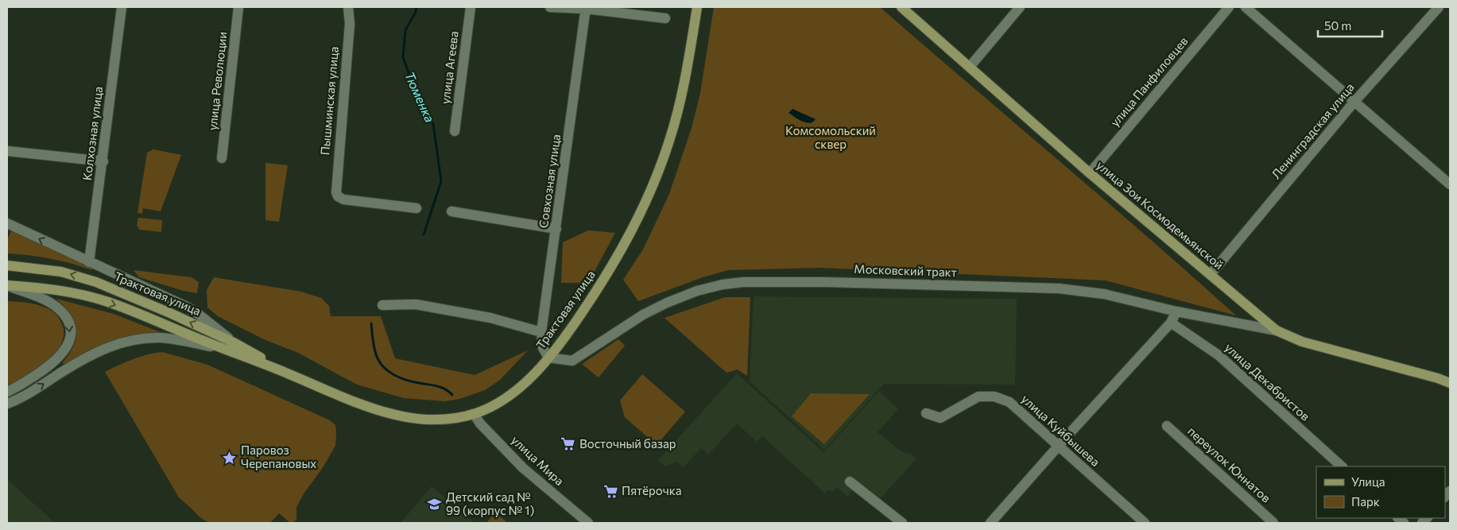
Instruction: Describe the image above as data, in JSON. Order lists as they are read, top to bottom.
{
  "streets": {
    "main road": ["улица Зои Космодемьянской", "Трактовая улица"],
    "street": [
      "улица Агеева",
      "улица Революции",
      "улица Панфиловцев",
      "Пышминская улица",
      "Ленинградская улица",
      "Колхозная улица",
      "Совхозная улица",
      "Московский тракт",
      "улица Декабристов",
      "улица Куйбышева",
      "улица Мира",
      "переулок Юннатов"
    ]
  },
  "crossings": [
    ["улица Панфиловцев", "улица Зои Космодемьянской"],
    ["Ленинградская улица", "улица Зои Космодемьянской"],
    ["Совхозная улица", "Московский тракт"],
    ["Совхозная улица", "Трактовая улица"],
    ["улица Зои Космодемьянской", "Московский тракт"],
    ["Московский тракт", "Трактовая улица"],
    ["Трактовая улица", "улица Мира"]
  ],
  "water": ["Тюменка"],
  "parks": ["Комсомольский сквер"],
  "places": {
    "supermarket": ["Восточный базар", "Пятёрочка"],
    "place": ["Паровоз Черепановых"],
    "school or university": ["Детский сад № 99 (корпус № 1)"]
  },
  "legend": ["Улица", "Парк"],
  "scale_bar": "50 m"
}
